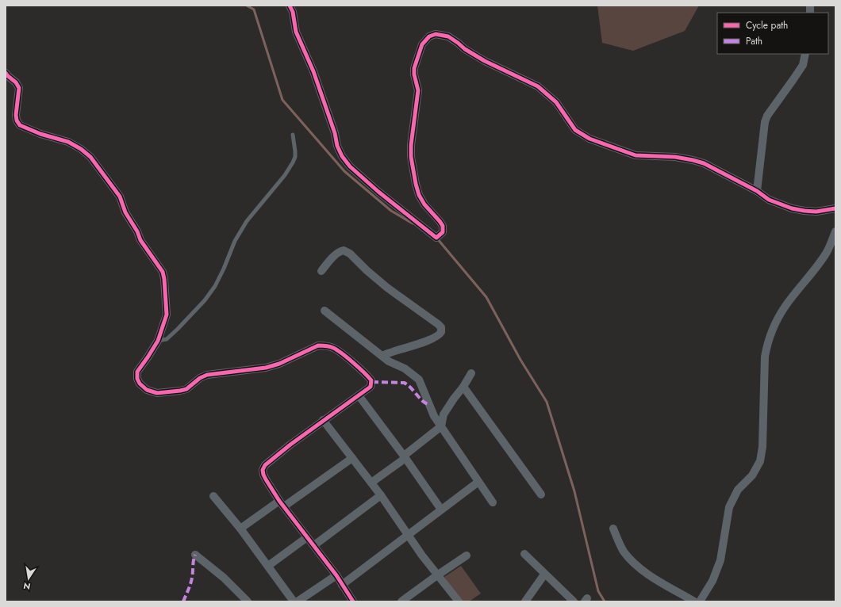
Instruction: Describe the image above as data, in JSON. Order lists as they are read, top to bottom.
{
  "legend": ["Cycle path", "Path"],
  "north": "bottom"
}
